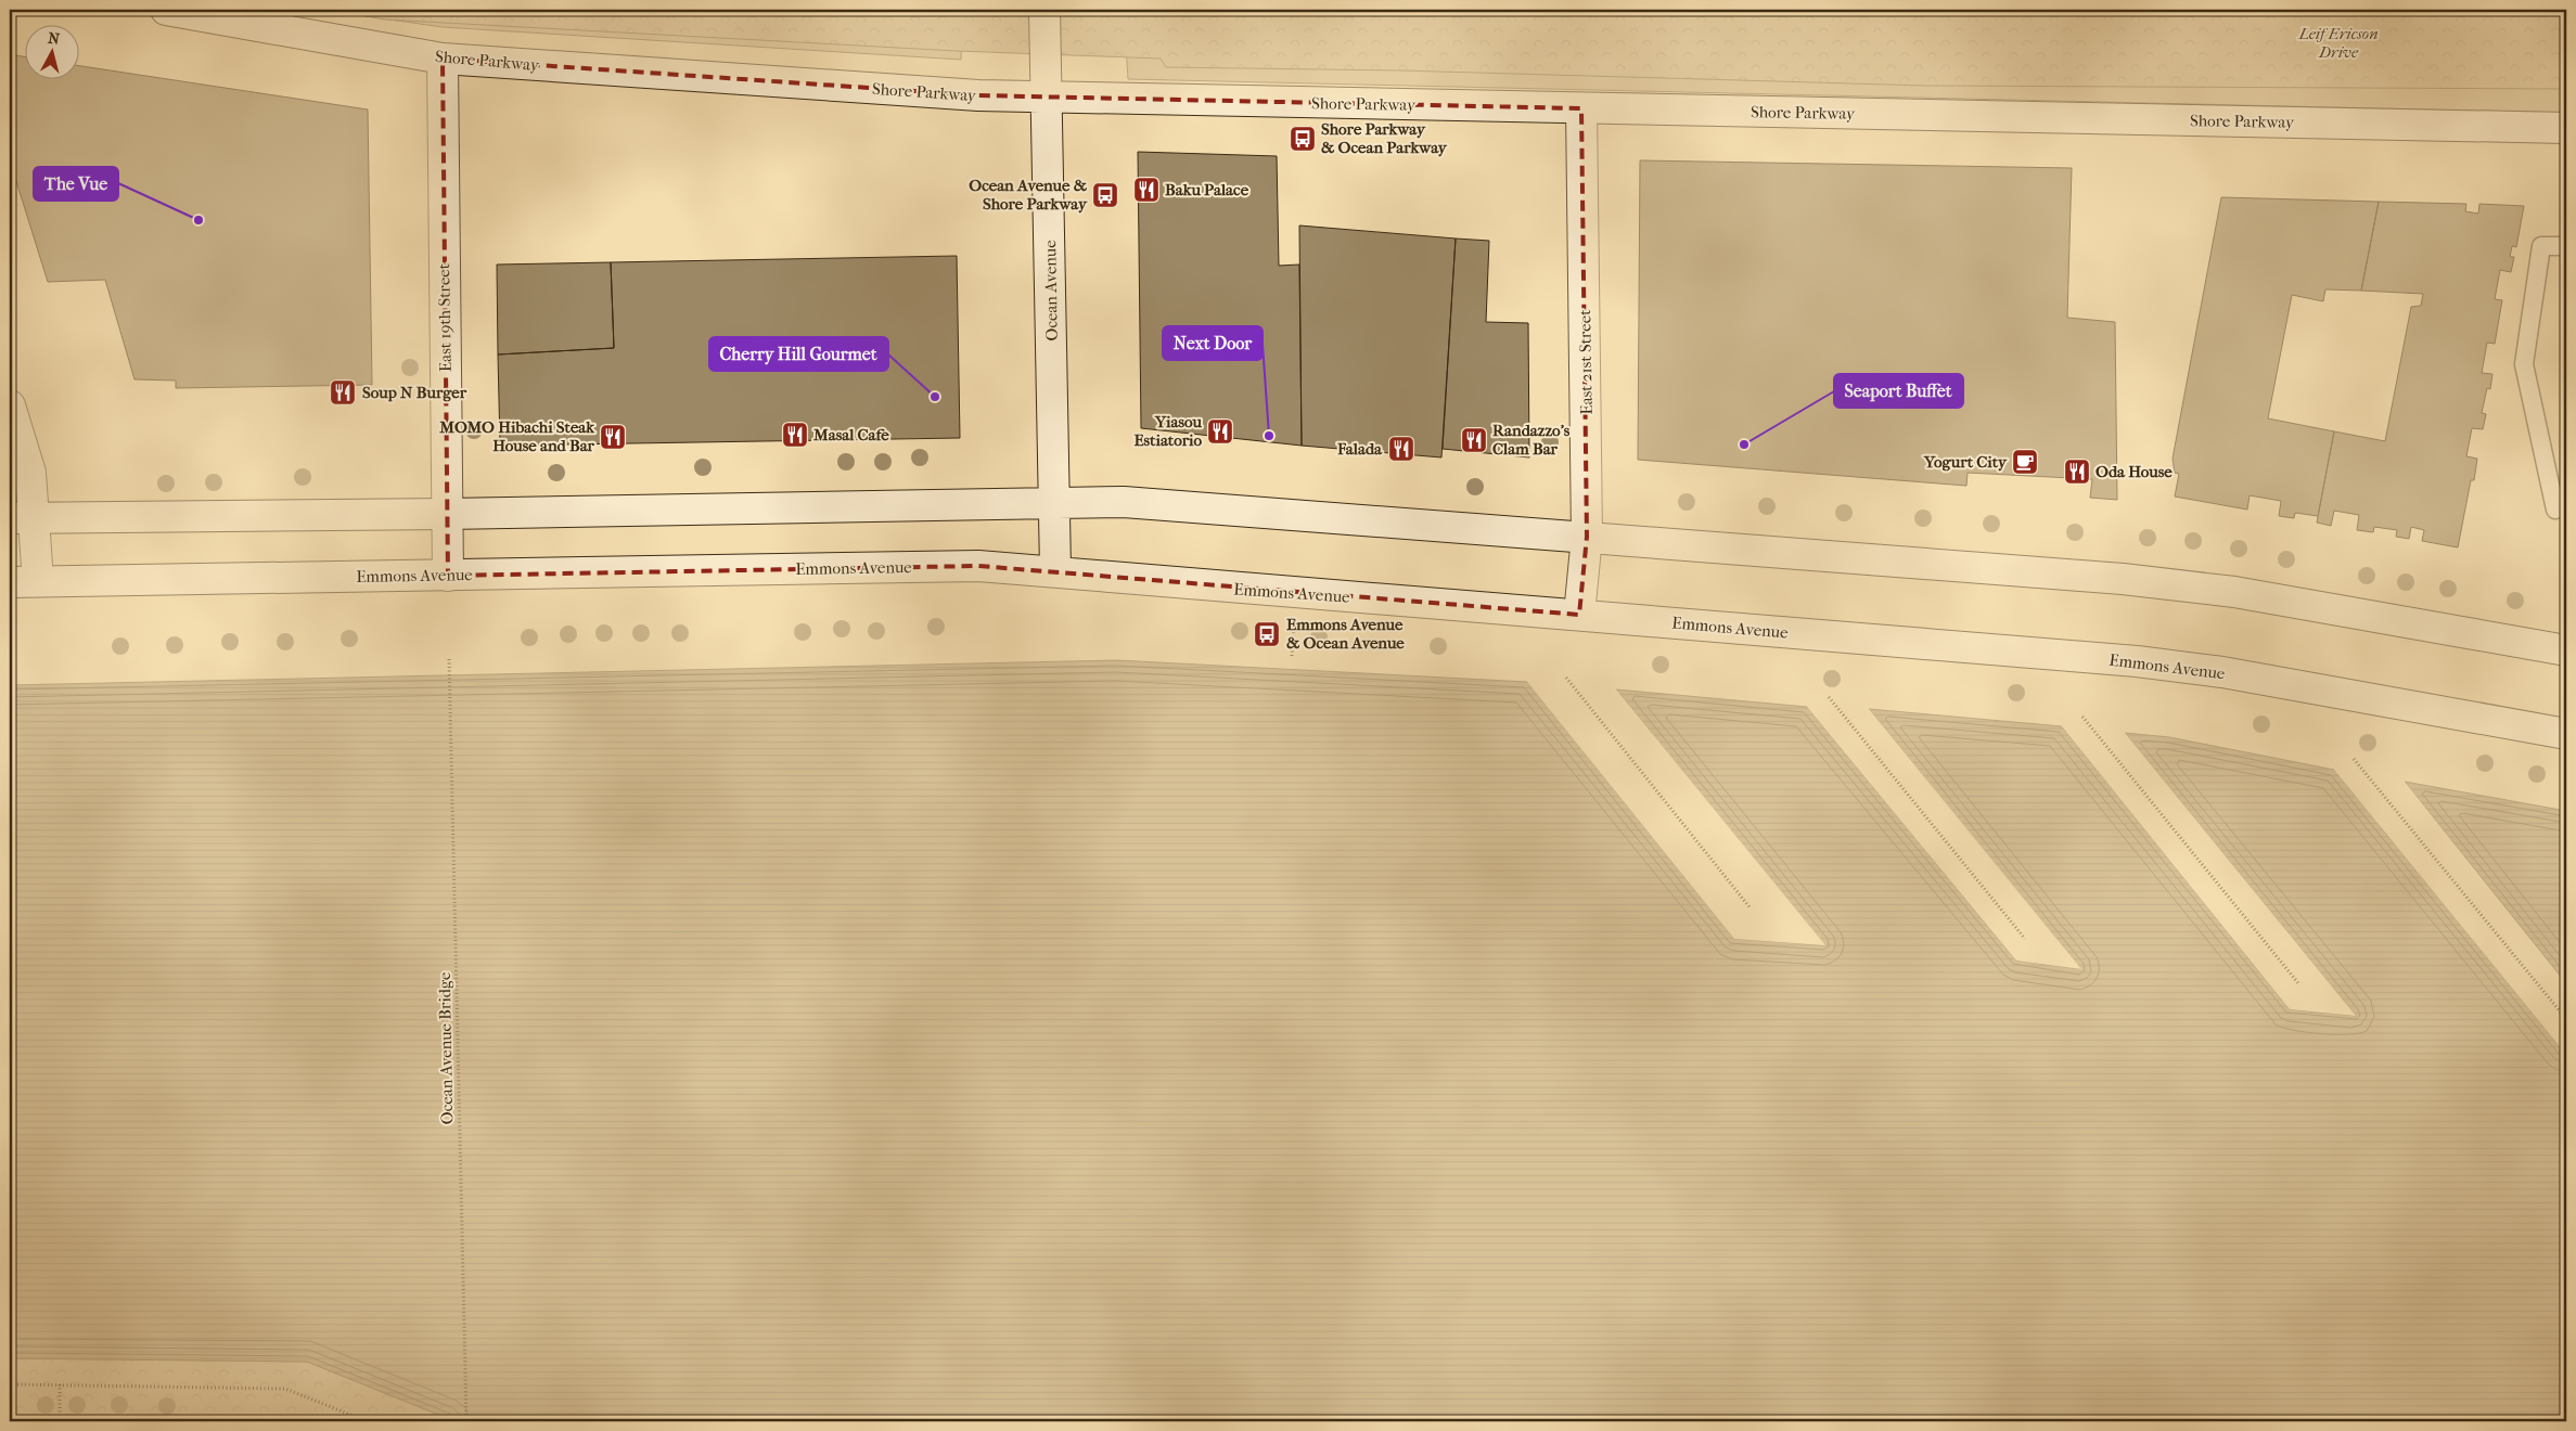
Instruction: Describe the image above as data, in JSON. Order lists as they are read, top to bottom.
{
  "streets": {
    "main road": [
      "Shore Parkway",
      "Ocean Avenue",
      "East 19th Street",
      "East 21st Street",
      "Emmons Avenue"
    ],
    "path": ["Ocean Avenue Bridge"]
  },
  "crossings": [
    ["Shore Parkway", "Ocean Avenue"],
    ["Shore Parkway", "East 19th Street"],
    ["Shore Parkway", "East 21st Street"],
    ["Ocean Avenue", "Emmons Avenue"],
    ["East 19th Street", "Emmons Avenue"],
    ["East 21st Street", "Emmons Avenue"]
  ],
  "parks": ["Leif Ericson Drive"],
  "places": {
    "bus stop": ["Shore Parkway & Ocean Parkway", "Ocean Avenue & Shore Parkway", "Emmons Avenue & Ocean Avenue"],
    "restaurant": [
      "Baku Palace",
      "Soup N Burger",
      "Yiasou Estiatorio",
      "Masal Cafe",
      "MOMO Hibachi Steak House and Bar",
      "Randazzo's Clam Bar",
      "Falada",
      "Oda House"
    ],
    "other": [
      "The Vue",
      "Cherry Hill Gourmet",
      "Next Door",
      "Seaport Buffet"
    ],
    "cafe": ["Yogurt City"]
  },
  "north": "top"
}
